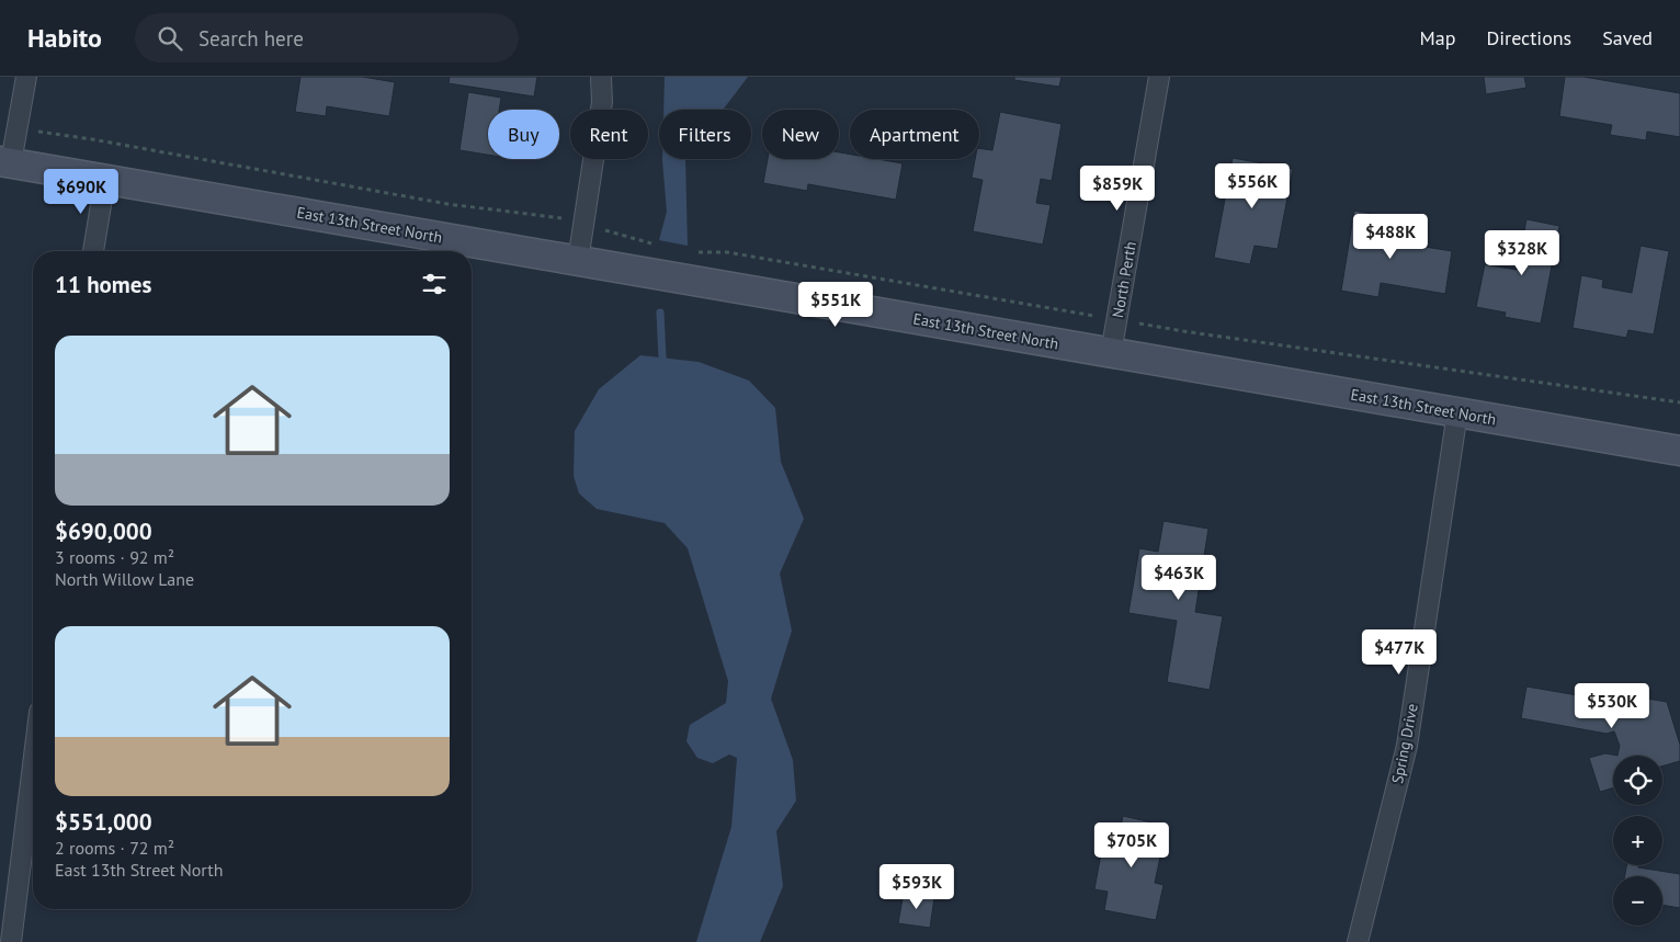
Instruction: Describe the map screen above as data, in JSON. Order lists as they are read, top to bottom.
{
  "streets": {
    "main road": ["East 13th Street North"],
    "street": ["North Perth", "Spring Drive"]
  },
  "crossings": [
    ["East 13th Street North", "North Perth"],
    ["East 13th Street North", "Spring Drive"]
  ],
  "page": {
    "header": "Habito",
    "search": "Search here",
    "nav": ["Map", "Directions", "Saved"],
    "chip": [
      "Buy",
      "Rent",
      "Filters",
      "New",
      "Apartment"
    ],
    "price": [
      "$556K",
      "$859K",
      "$690K",
      "$488K",
      "$328K",
      "$551K",
      "$463K",
      "$477K",
      "$530K",
      "$705K",
      "$593K"
    ],
    "heading": "11 homes",
    "list": [
      {
        "name": "$690,000",
        "note": "3 rooms · 92 m² · North Willow Lane"
      },
      {
        "name": "$551,000",
        "note": "2 rooms · 72 m² · East 13th Street North"
      }
    ],
    "map_buttons": ["+", "−"]
  }
}
